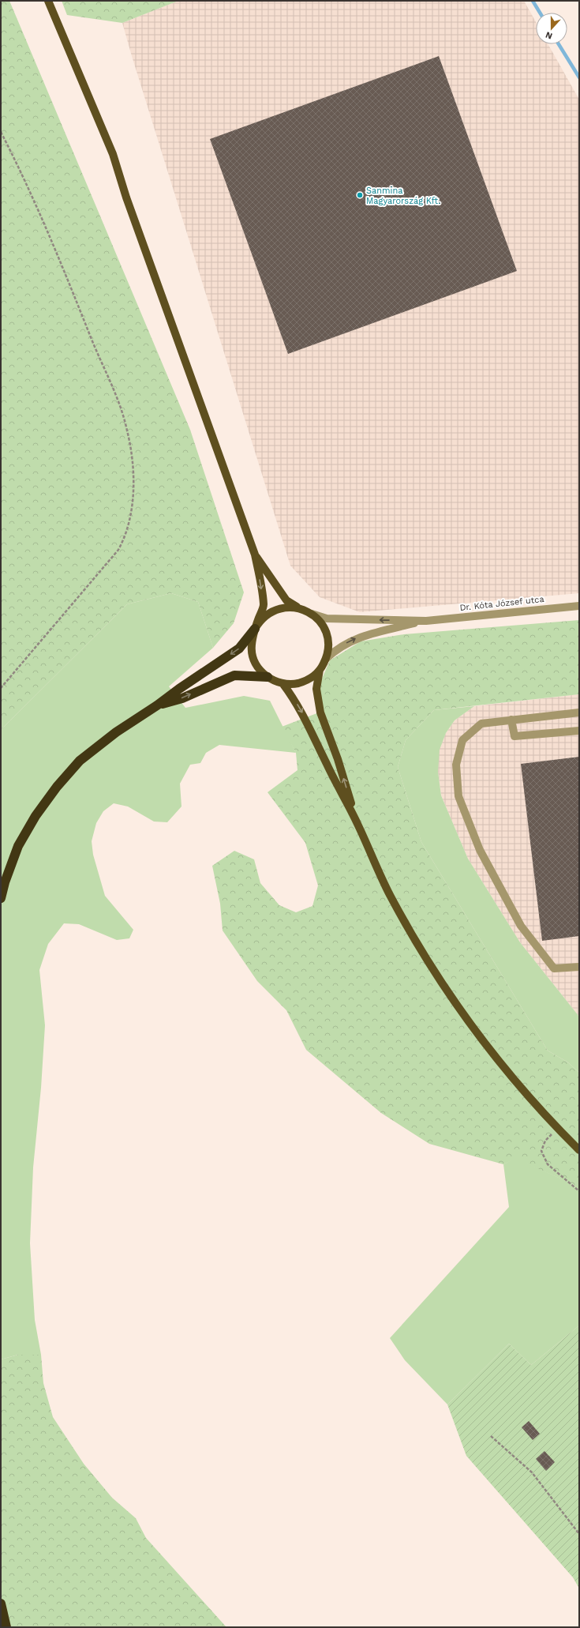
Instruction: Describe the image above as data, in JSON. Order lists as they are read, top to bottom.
{
  "streets": {
    "street": ["Dr. Kóta József utca"]
  },
  "places": ["Sanmina Magyarország Kft."],
  "north": "bottom"
}
